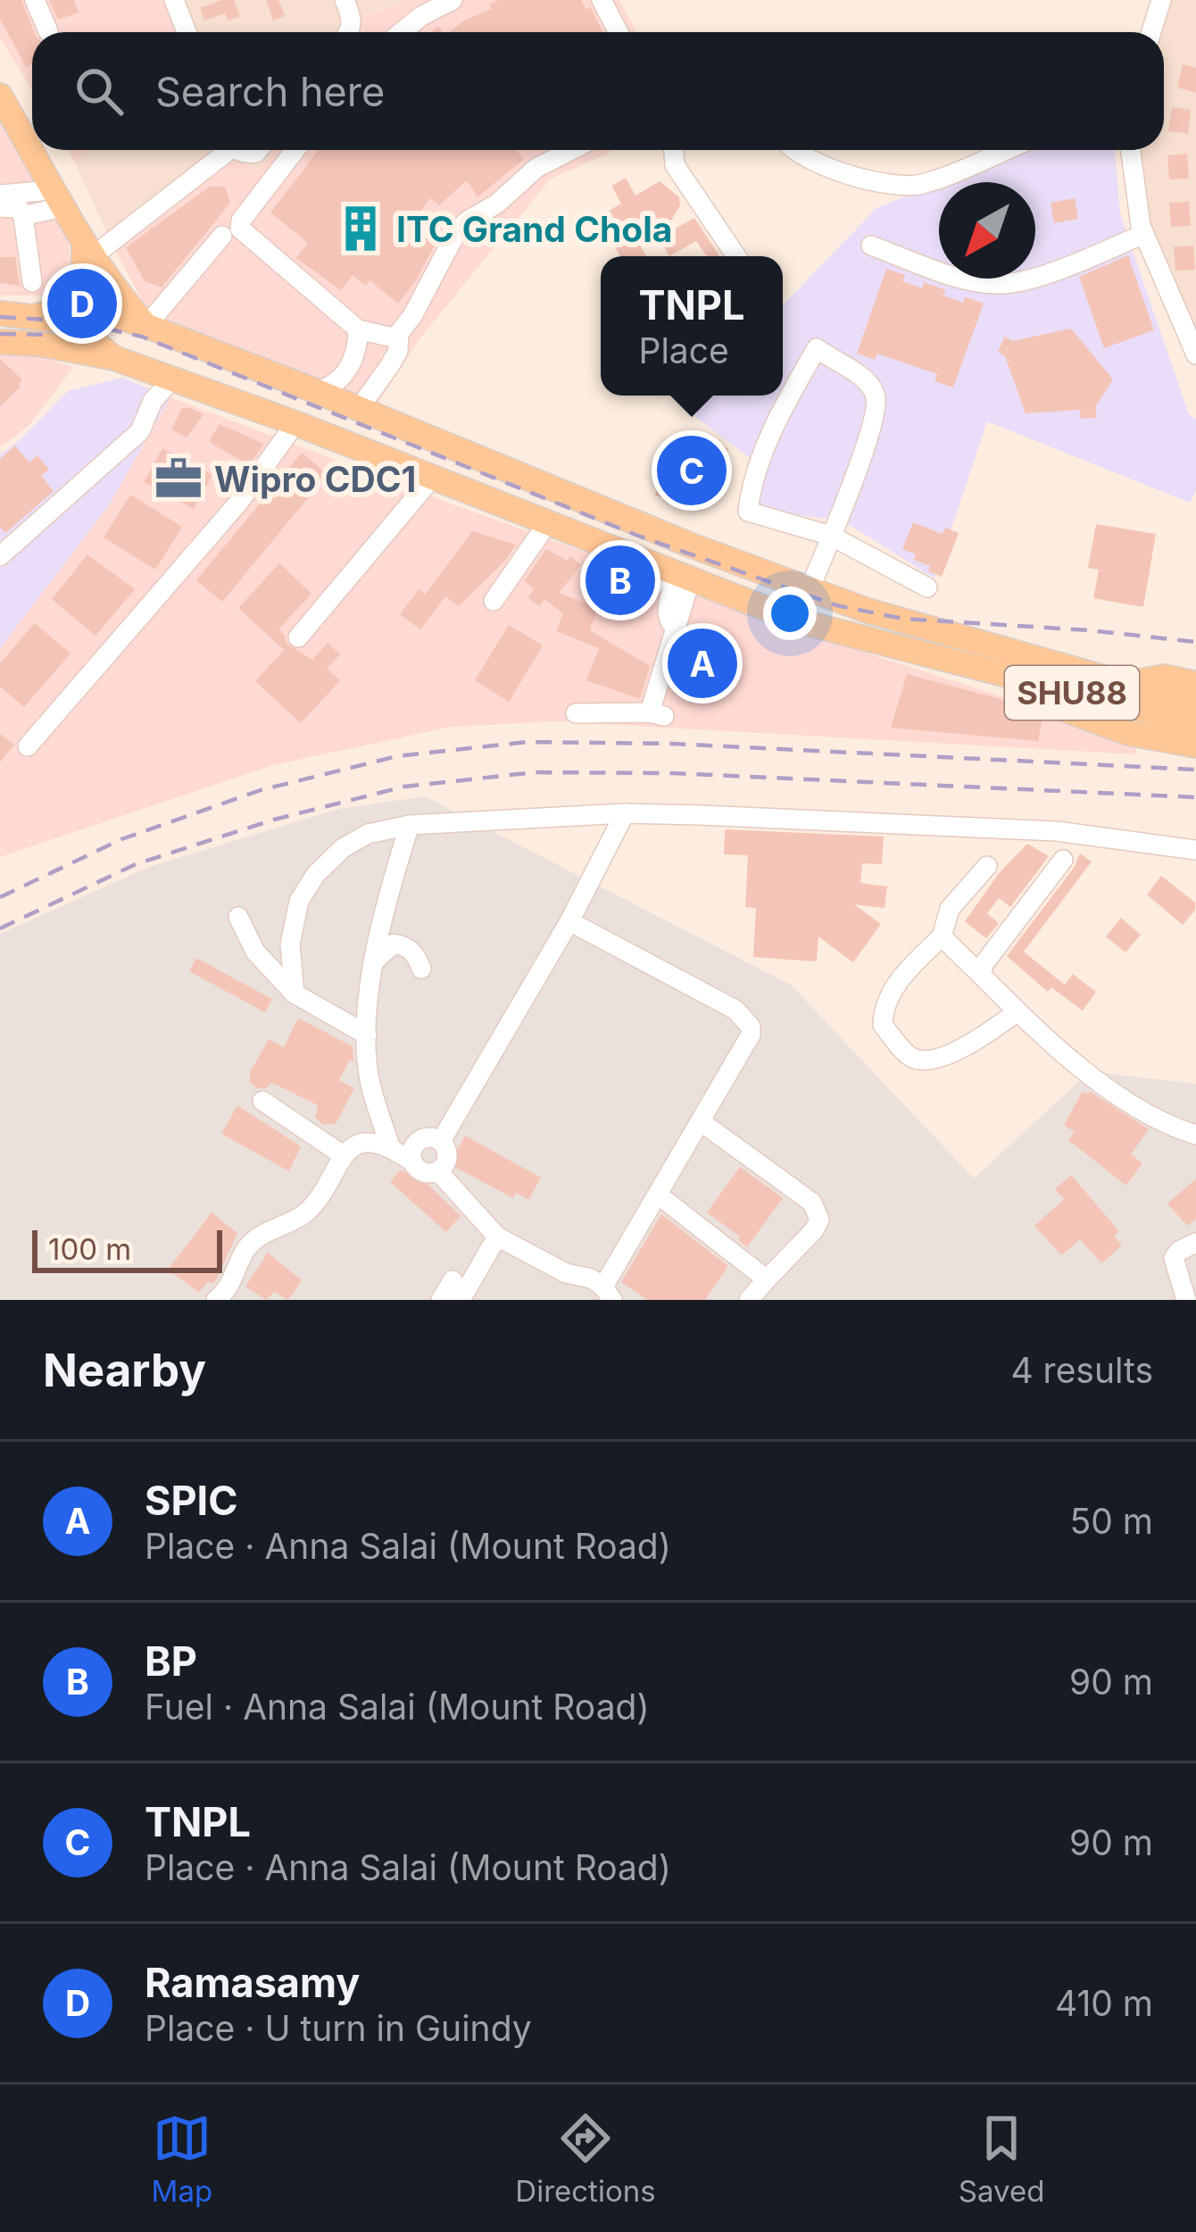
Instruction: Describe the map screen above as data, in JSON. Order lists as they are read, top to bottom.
{
  "streets": {
    "main road": ["SHU88"]
  },
  "places": {
    "building": ["ITC Grand Chola"],
    "office": ["Wipro CDC1"]
  },
  "scale_bar": "100 m",
  "north": "bottom left",
  "page": {
    "search": "Search here",
    "popup": ["TNPL", "Place"],
    "pins": [
      "D",
      "C",
      "B",
      "A"
    ],
    "scale": "100 m",
    "heading": ["Nearby", "4 results"],
    "list": [
      {
        "mark": "A",
        "name": "SPIC",
        "note": "Place · Anna Salai (Mount Road)",
        "value": "50 m"
      },
      {
        "mark": "B",
        "name": "BP",
        "note": "Fuel · Anna Salai (Mount Road)",
        "value": "90 m"
      },
      {
        "mark": "C",
        "name": "TNPL",
        "note": "Place · Anna Salai (Mount Road)",
        "value": "90 m"
      },
      {
        "mark": "D",
        "name": "Ramasamy",
        "note": "Place · U turn in Guindy",
        "value": "410 m"
      }
    ],
    "nav": ["Map", "Directions", "Saved"]
  }
}
